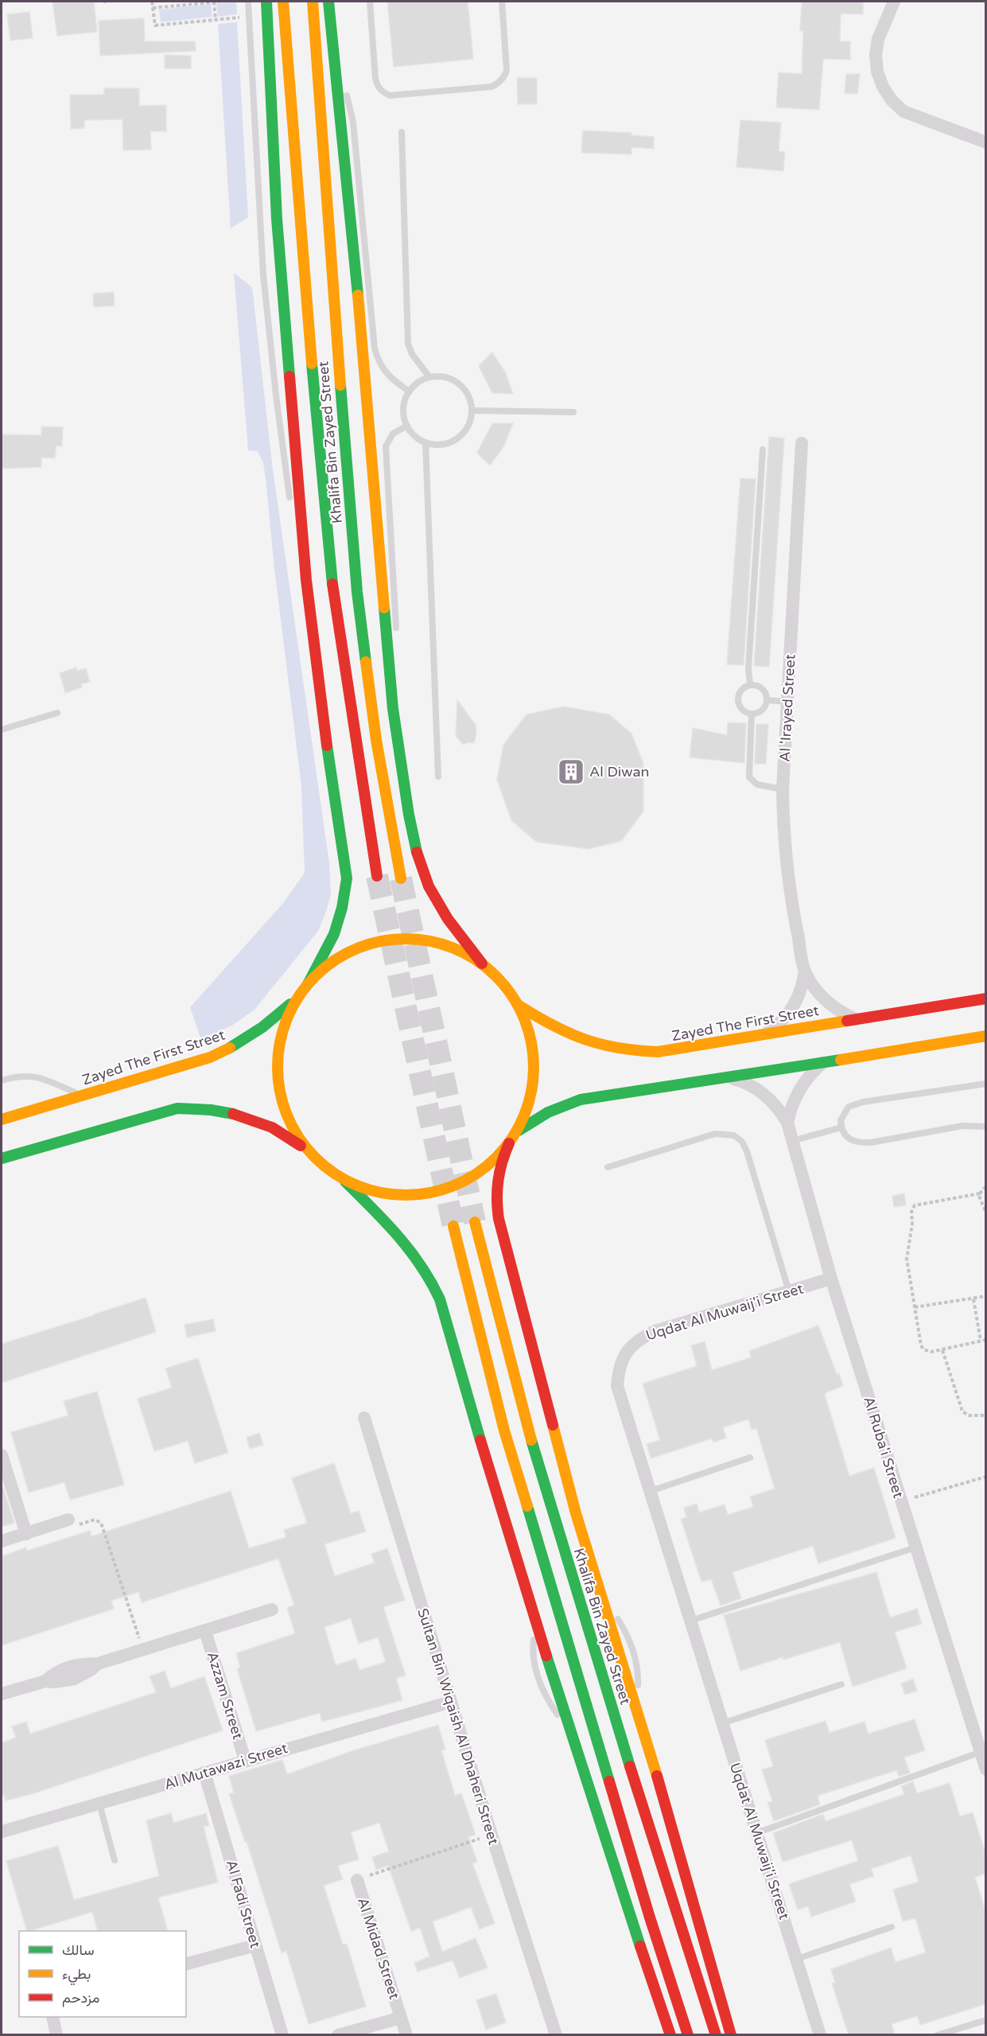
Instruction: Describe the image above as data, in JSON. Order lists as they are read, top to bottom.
{
  "streets": {
    "main road": ["Khalifa Bin Zayed Street", "Zayed The First Street"],
    "street": [
      "Al 'Irayed Street",
      "Uqdat Al Muwaij'i Street",
      "Al Ruba'i Street",
      "Azzam Street",
      "Sultan Bin Wiqaish Al Dhaheri Street",
      "Al Mutawazi Street",
      "Al Fadi Street",
      "Al Midad Street"
    ]
  },
  "crossings": [
    ["Al 'Irayed Street", "Zayed The First Street"],
    ["Uqdat Al Muwaij'i Street", "Al Ruba'i Street"],
    ["Azzam Street", "Al Mutawazi Street"],
    ["Sultan Bin Wiqaish Al Dhaheri Street", "Al Mutawazi Street"],
    ["Al Mutawazi Street", "Al Fadi Street"]
  ],
  "places": {
    "building": ["Al Diwan"]
  },
  "legend": ["سالك", "بطيء", "مزدحم"]
}
